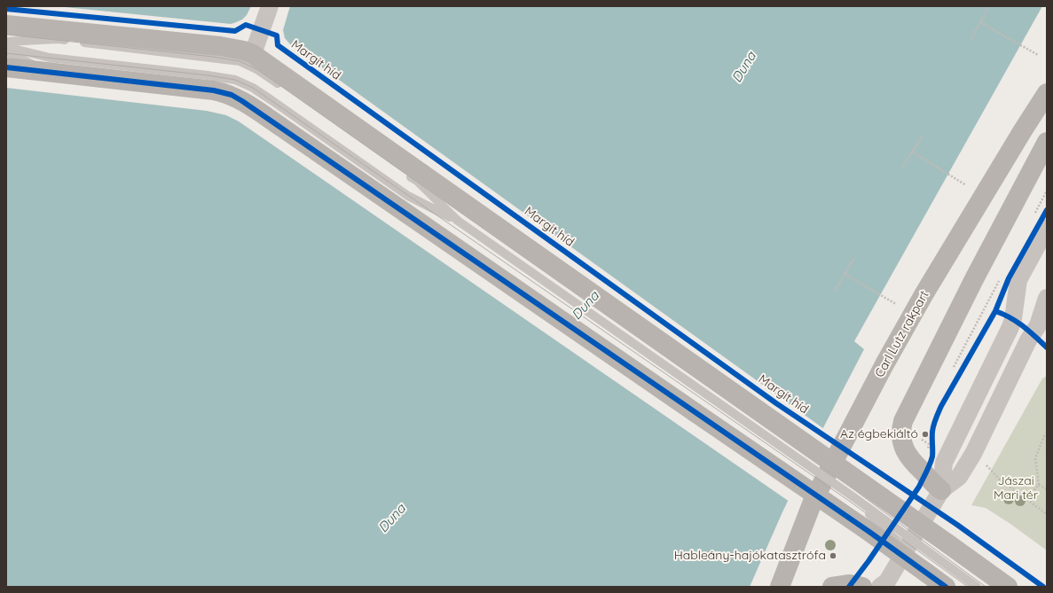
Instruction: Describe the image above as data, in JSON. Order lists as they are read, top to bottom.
{
  "streets": {
    "main road": ["Carl Lutz rakpart"],
    "cycle path": ["Margit híd"]
  },
  "water": ["Duna"],
  "parks": ["Jászai Mari tér"],
  "places": ["Az égbekiáltó", "Hableány-hajókatasztrófa"]
}
